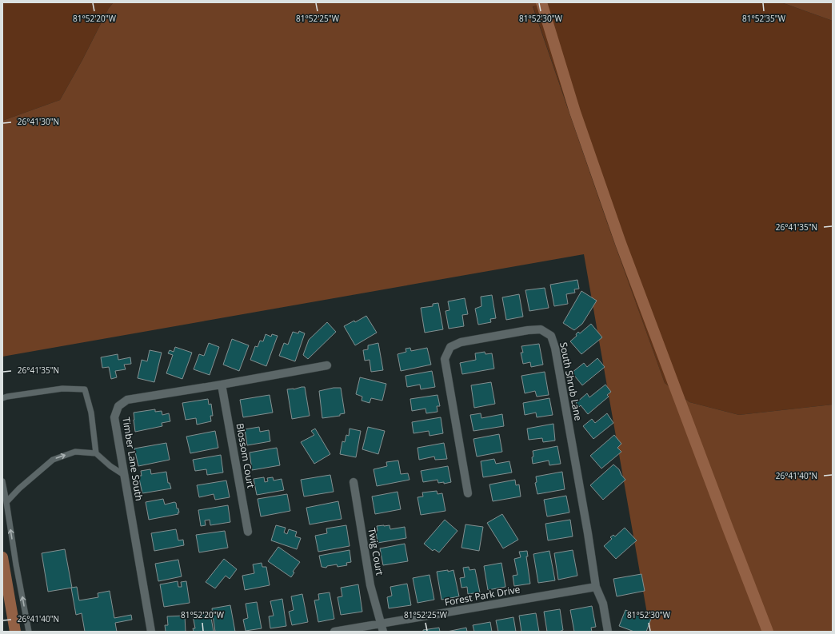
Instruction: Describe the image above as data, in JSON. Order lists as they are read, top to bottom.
{
  "streets": {
    "street": [
      "South Shrub Lane",
      "Blossom Court",
      "Timber Lane South",
      "Twig Court",
      "Forest Park Drive"
    ]
  },
  "crossings": [
    ["South Shrub Lane", "Forest Park Drive"],
    ["Blossom Court", "Timber Lane South"],
    ["Twig Court", "Forest Park Drive"]
  ],
  "coordinates": [
    "81°52'20\"W",
    "81°52'25\"W",
    "81°52'30\"W",
    "81°52'35\"W",
    "26°41'30\"N",
    "26°41'35\"N",
    "26°41'40\"N"
  ]
}
